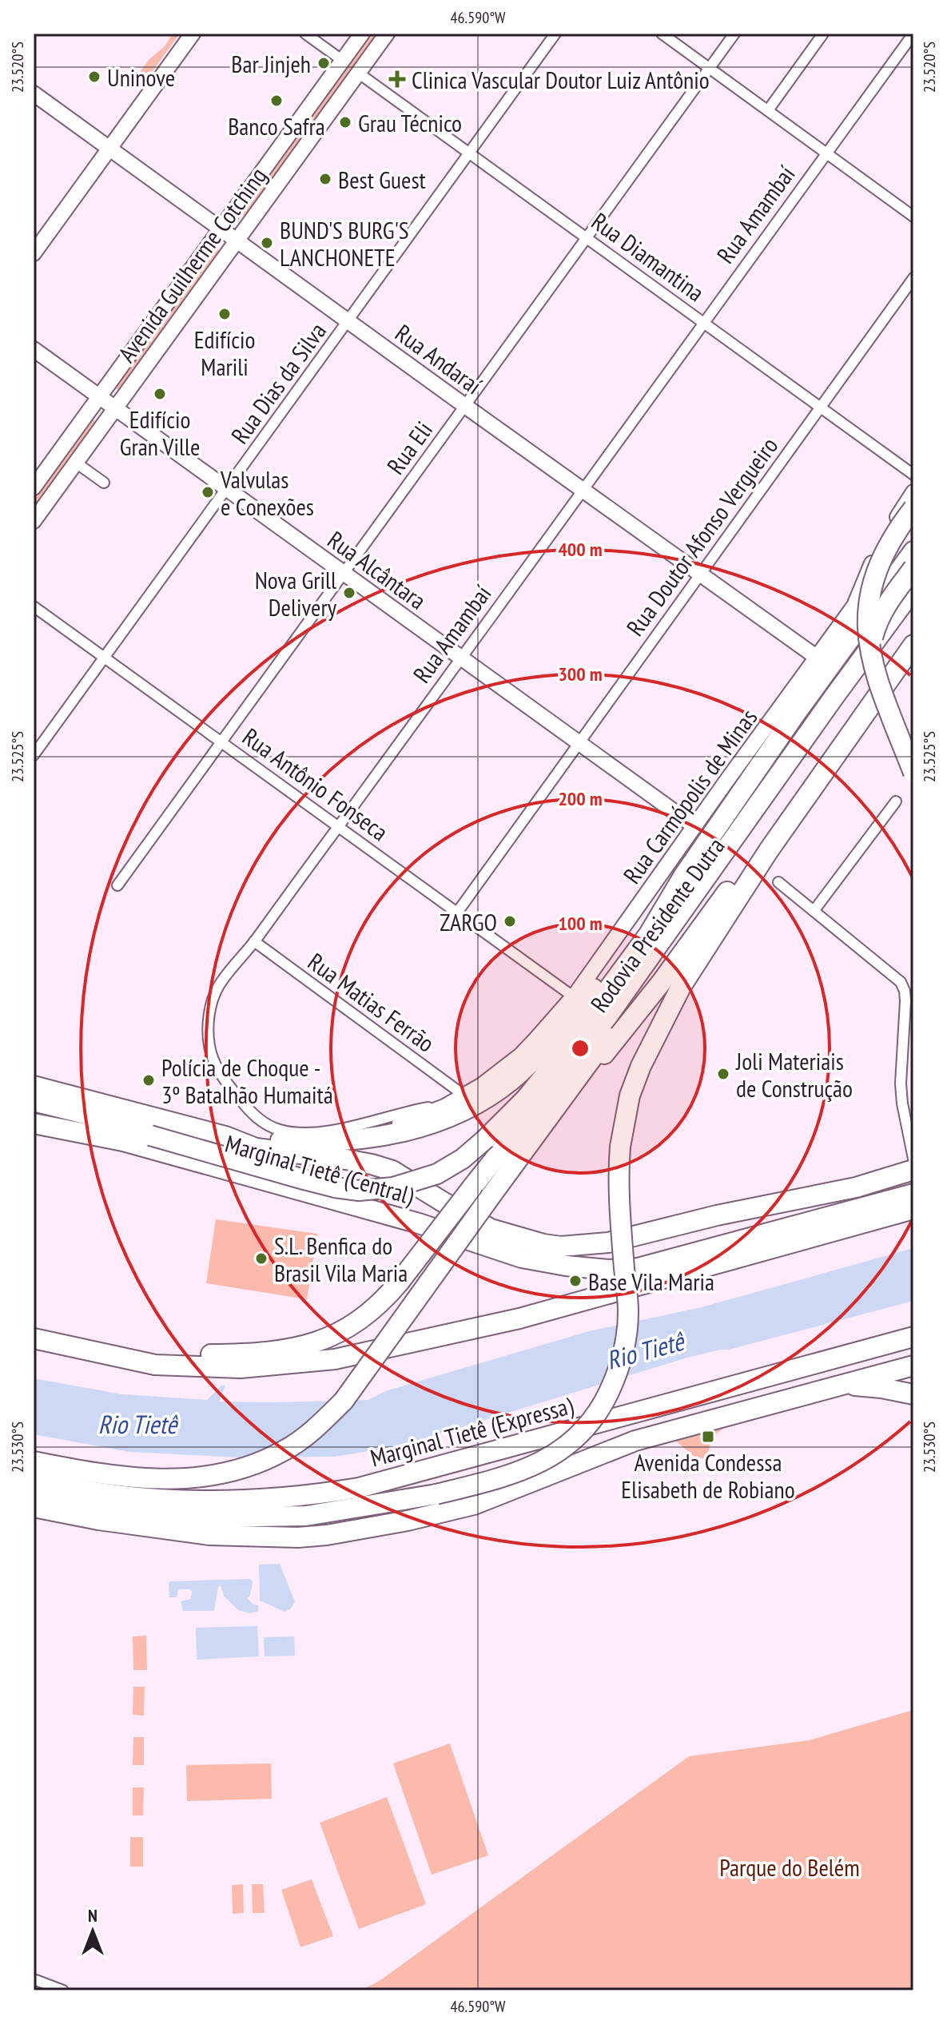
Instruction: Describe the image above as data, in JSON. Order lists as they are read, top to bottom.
{
  "streets": {
    "highway": ["Rodovia Presidente Dutra", "Marginal Tietê (Central)", "Marginal Tietê (Expressa)"],
    "main road": [
      "Rua Amambaí",
      "Avenida Guilherme Cotching",
      "Rua Andaraí",
      "Rua Alcântara",
      "Rua Carmópolis de Minas"
    ],
    "street": [
      "Rua Diamantina",
      "Rua Dias da Silva",
      "Rua Eli",
      "Rua Doutor Afonso Vergueiro",
      "Rua Antônio Fonseca",
      "Rua Matias Ferrão"
    ]
  },
  "crossings": [
    ["Rua Amambaí", "Rua Diamantina"],
    ["Rua Amambaí", "Rua Andaraí"],
    ["Rua Amambaí", "Rua Alcântara"],
    ["Rua Amambaí", "Rua Antônio Fonseca"],
    ["Rua Amambaí", "Rua Carmópolis de Minas"],
    ["Rua Amambaí", "Rua Matias Ferrão"],
    ["Rua Diamantina", "Avenida Guilherme Cotching"],
    ["Rua Diamantina", "Rua Dias da Silva"],
    ["Rua Diamantina", "Rua Eli"],
    ["Rua Diamantina", "Rua Doutor Afonso Vergueiro"],
    ["Avenida Guilherme Cotching", "Rua Andaraí"],
    ["Avenida Guilherme Cotching", "Rua Alcântara"],
    ["Rua Andaraí", "Rua Dias da Silva"],
    ["Rua Andaraí", "Rua Eli"],
    ["Rua Andaraí", "Rua Doutor Afonso Vergueiro"],
    ["Rua Andaraí", "Rua Carmópolis de Minas"],
    ["Rua Dias da Silva", "Rua Alcântara"],
    ["Rua Dias da Silva", "Rua Antônio Fonseca"],
    ["Rua Eli", "Rua Alcântara"],
    ["Rua Eli", "Rua Antônio Fonseca"],
    ["Rua Doutor Afonso Vergueiro", "Rua Alcântara"],
    ["Rua Doutor Afonso Vergueiro", "Rua Antônio Fonseca"],
    ["Rua Alcântara", "Rua Carmópolis de Minas"],
    ["Rua Antônio Fonseca", "Rua Carmópolis de Minas"],
    ["Rua Carmópolis de Minas", "Rua Matias Ferrão"]
  ],
  "water": ["Rio Tietê"],
  "parks": ["Parque do Belém"],
  "places": {
    "other": [
      "Bar Jinjeh",
      "Uninove",
      "Banco Safra",
      "Grau Técnico",
      "Best Guest",
      "BUND'S BURG'S LANCHONETE",
      "Edifício Marili",
      "Edifício Gran Ville",
      "Valvulas e Conexões",
      "Nova Grill Delivery",
      "ZARGO",
      "Joli Materiais de Construção",
      "Polícia de Choque - 3º Batalhão Humaitá",
      "S.L. Benfica do Brasil Vila Maria",
      "Base Vila Maria"
    ],
    "health": ["Clinica Vascular Doutor Luiz Antônio"],
    "transit": ["Avenida Condessa Elisabeth de Robiano"]
  },
  "north": "top",
  "coordinates": [
    "46.590°W",
    "23.520°S",
    "23.525°S",
    "23.530°S"
  ],
  "rings": [
    "400 m",
    "300 m",
    "200 m",
    "100 m"
  ]
}
